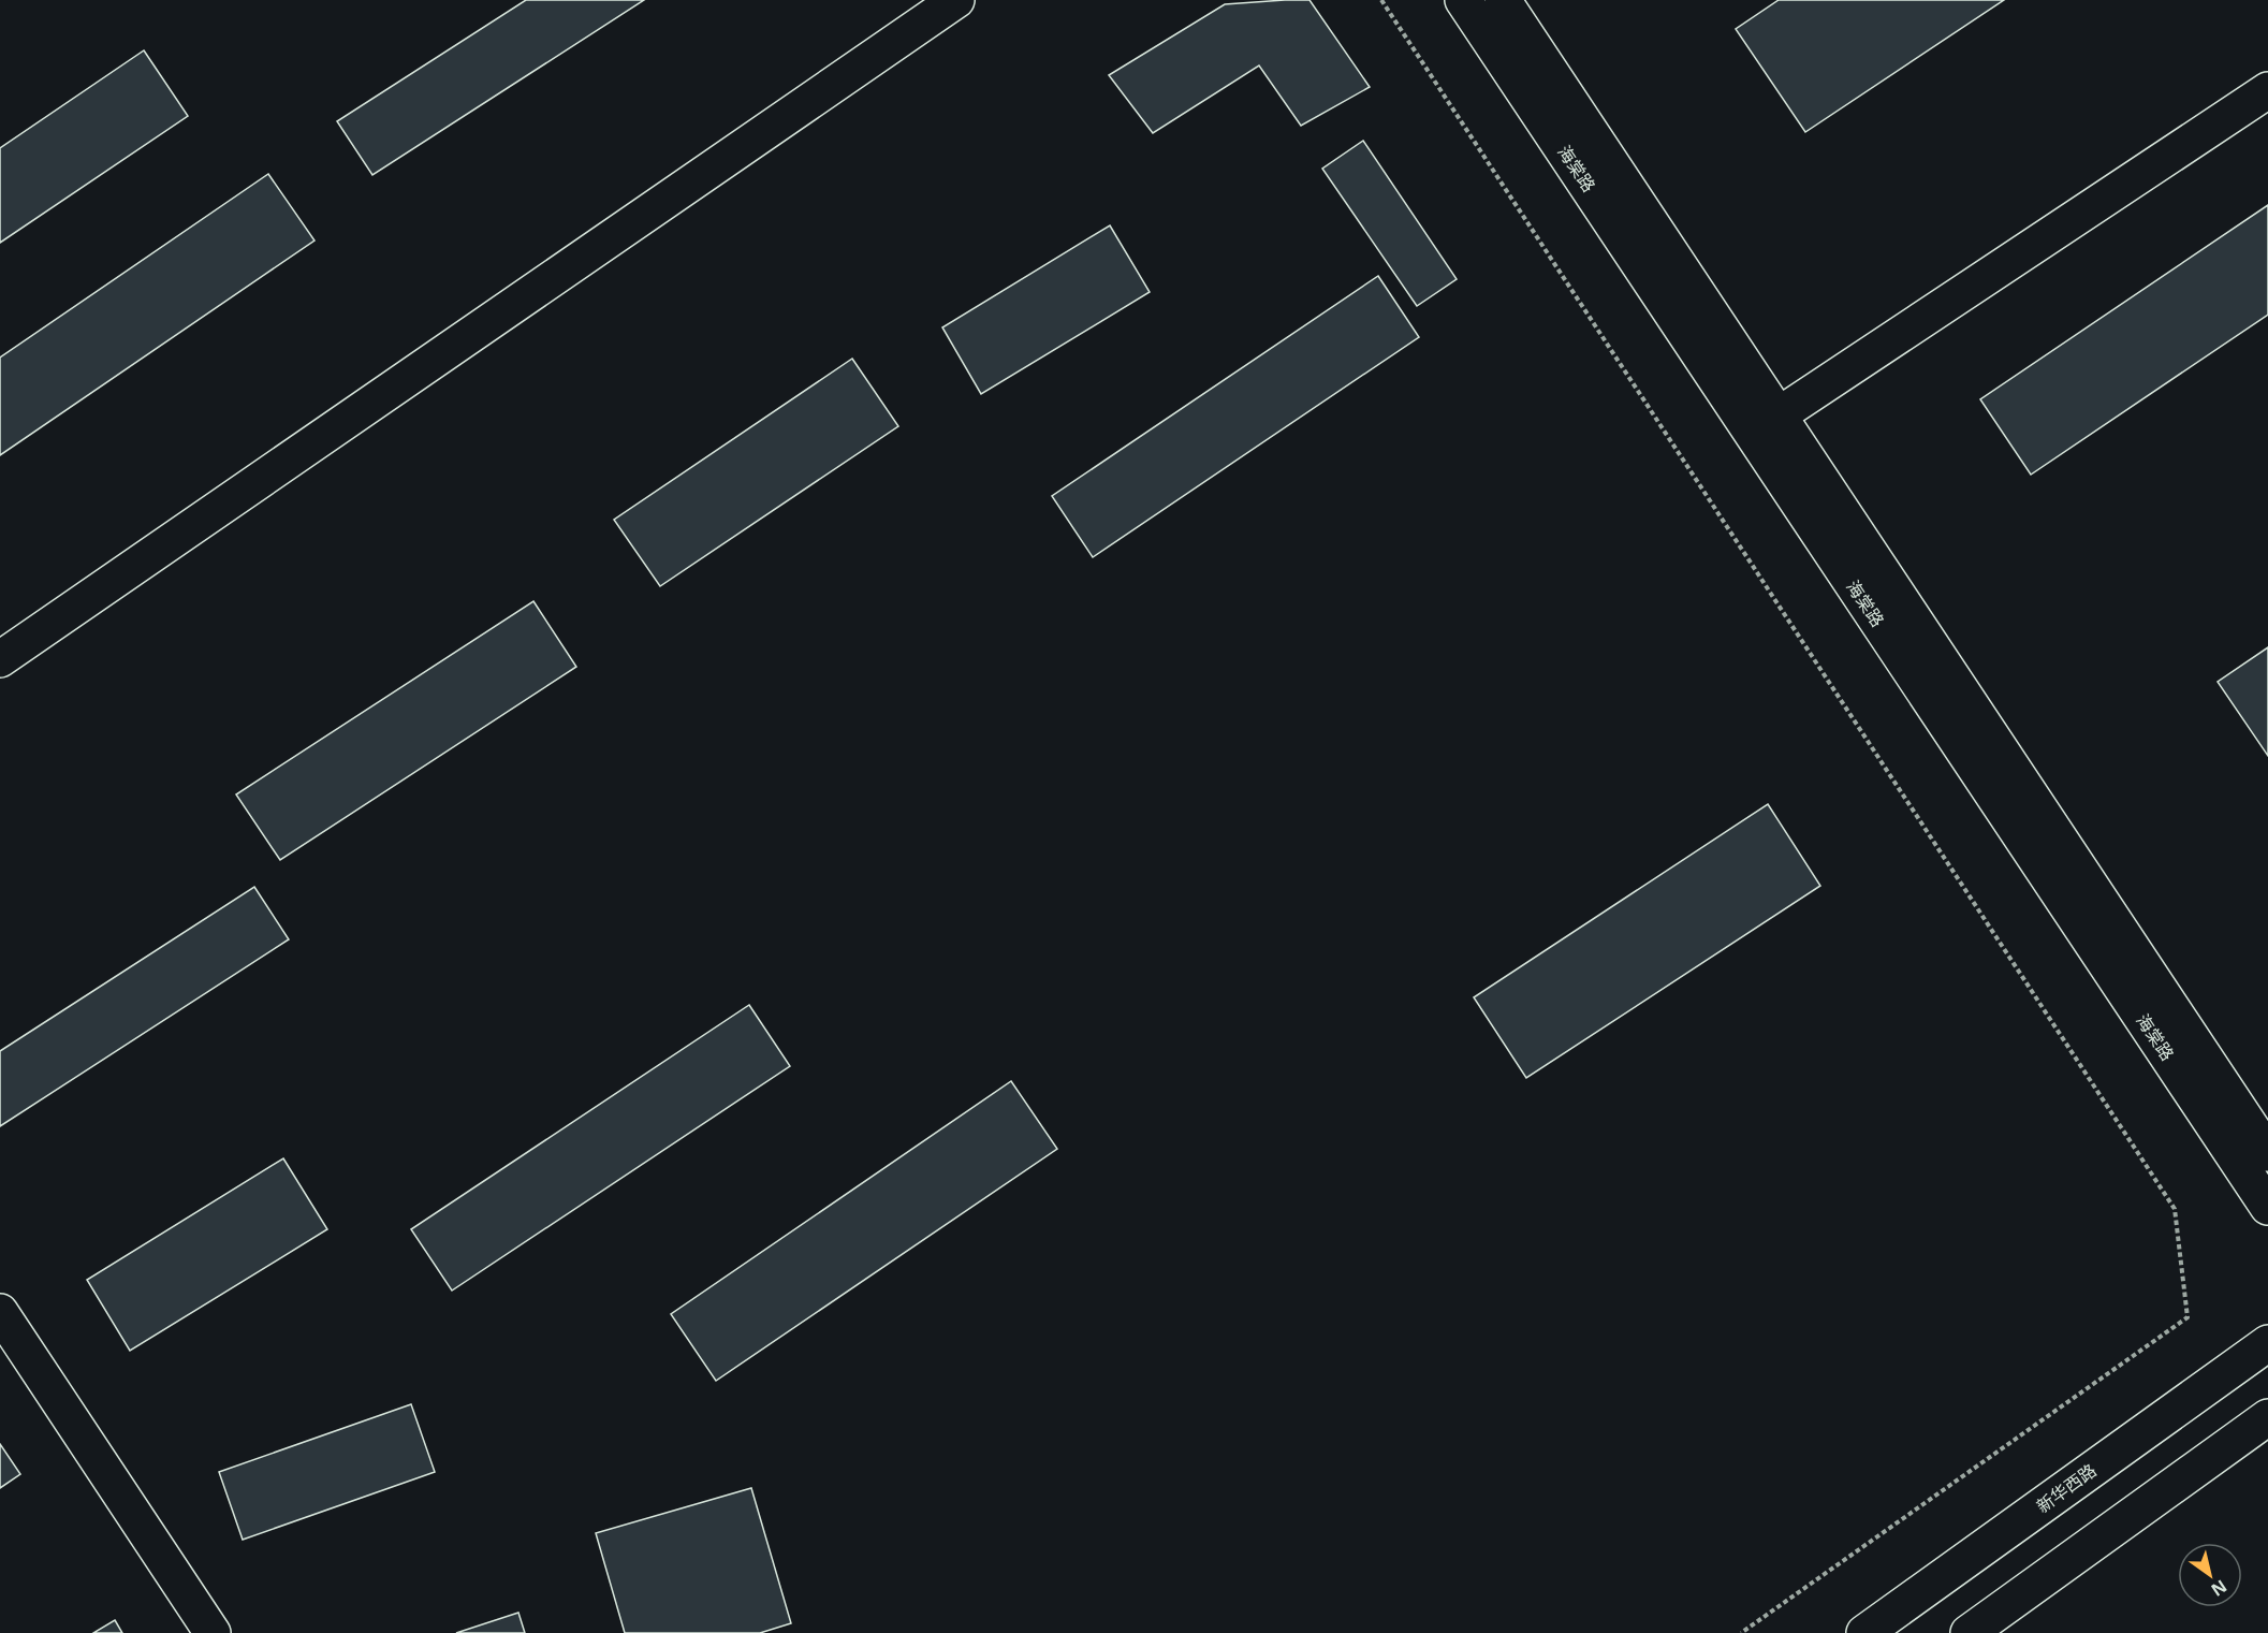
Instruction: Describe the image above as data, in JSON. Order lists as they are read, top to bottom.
{
  "streets": {
    "street": ["海棠路", "新华西路"]
  },
  "north": "bottom right"
}
